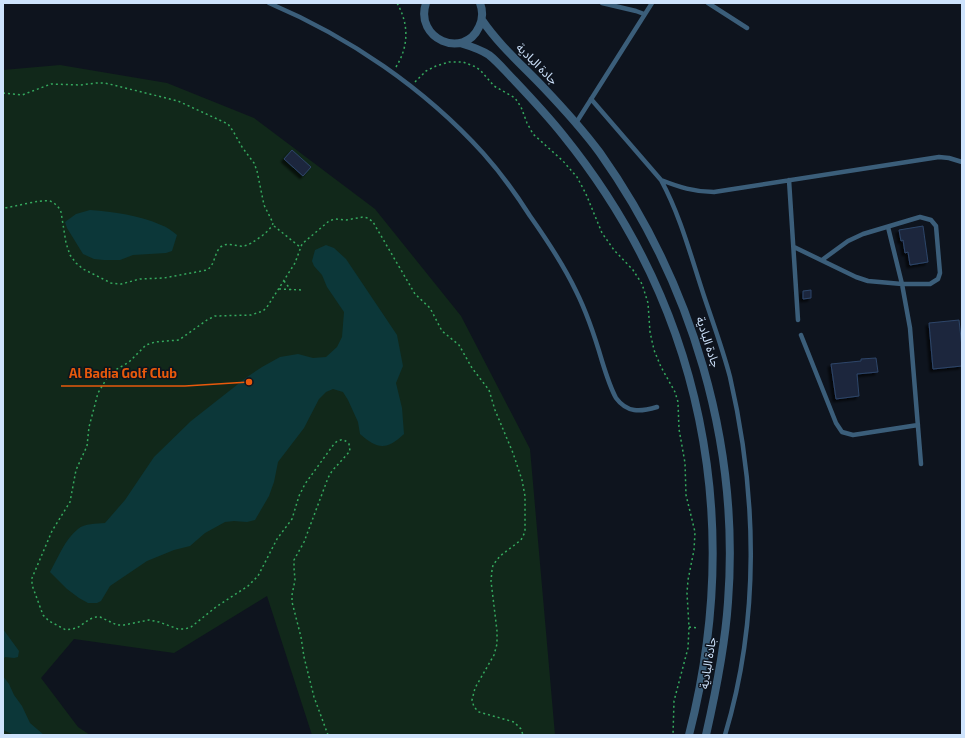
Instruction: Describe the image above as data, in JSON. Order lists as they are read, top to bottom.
{
  "streets": {
    "street": ["جادة البادية"]
  },
  "places": ["Al Badia Golf Club"]
}
